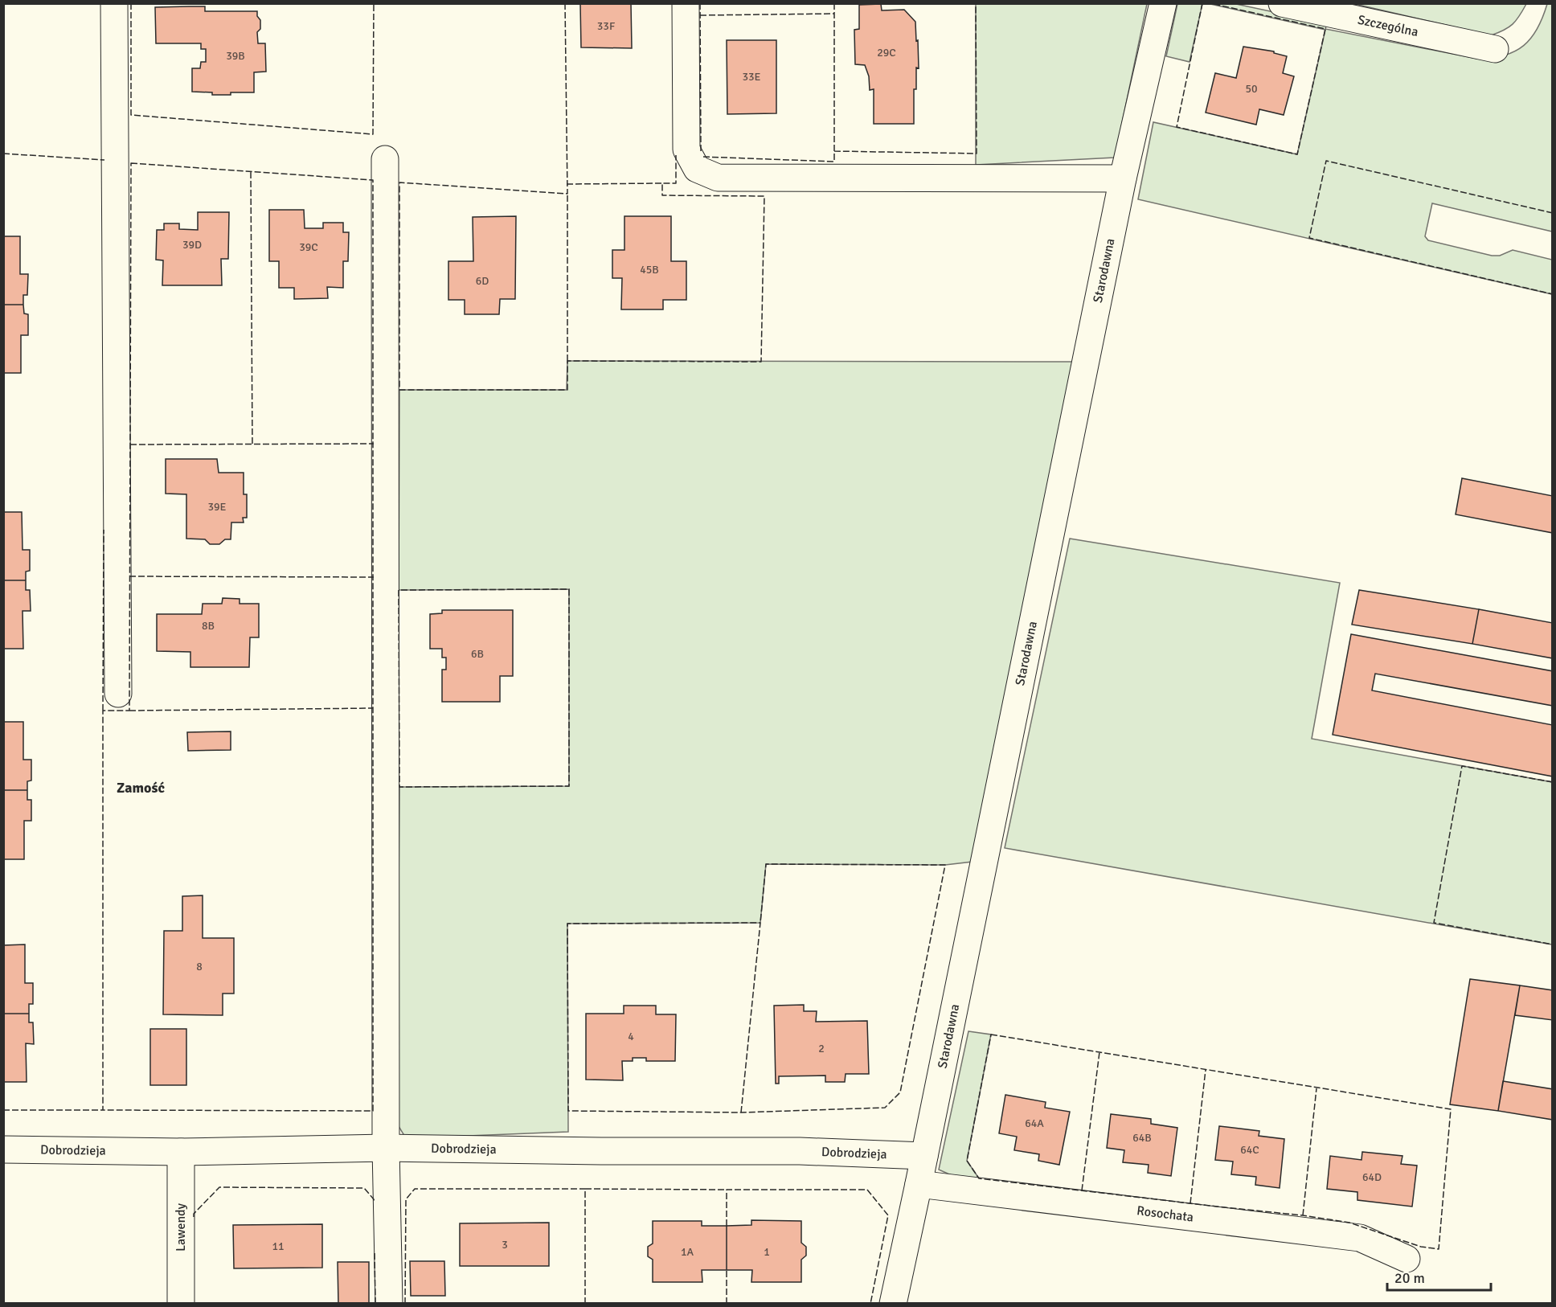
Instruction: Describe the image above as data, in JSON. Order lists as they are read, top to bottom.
{
  "streets": {
    "street": [
      "Szczególna",
      "Starodawna",
      "Dobrodzieja",
      "Rosochata",
      "Lawendy"
    ]
  },
  "crossings": [
    ["Starodawna", "Dobrodzieja"],
    ["Starodawna", "Rosochata"],
    ["Dobrodzieja", "Lawendy"]
  ],
  "districts": ["Zamość"],
  "house_numbers": [
    "33F",
    "29C",
    "39B",
    "33E",
    "50",
    "39D",
    "39C",
    "45B",
    "6D",
    "39E",
    "8B",
    "6B",
    "8",
    "4",
    "2",
    "64A",
    "64B",
    "64C",
    "64D",
    "3",
    "11",
    "1A",
    "1"
  ],
  "scale_bar": "20 m"
}
